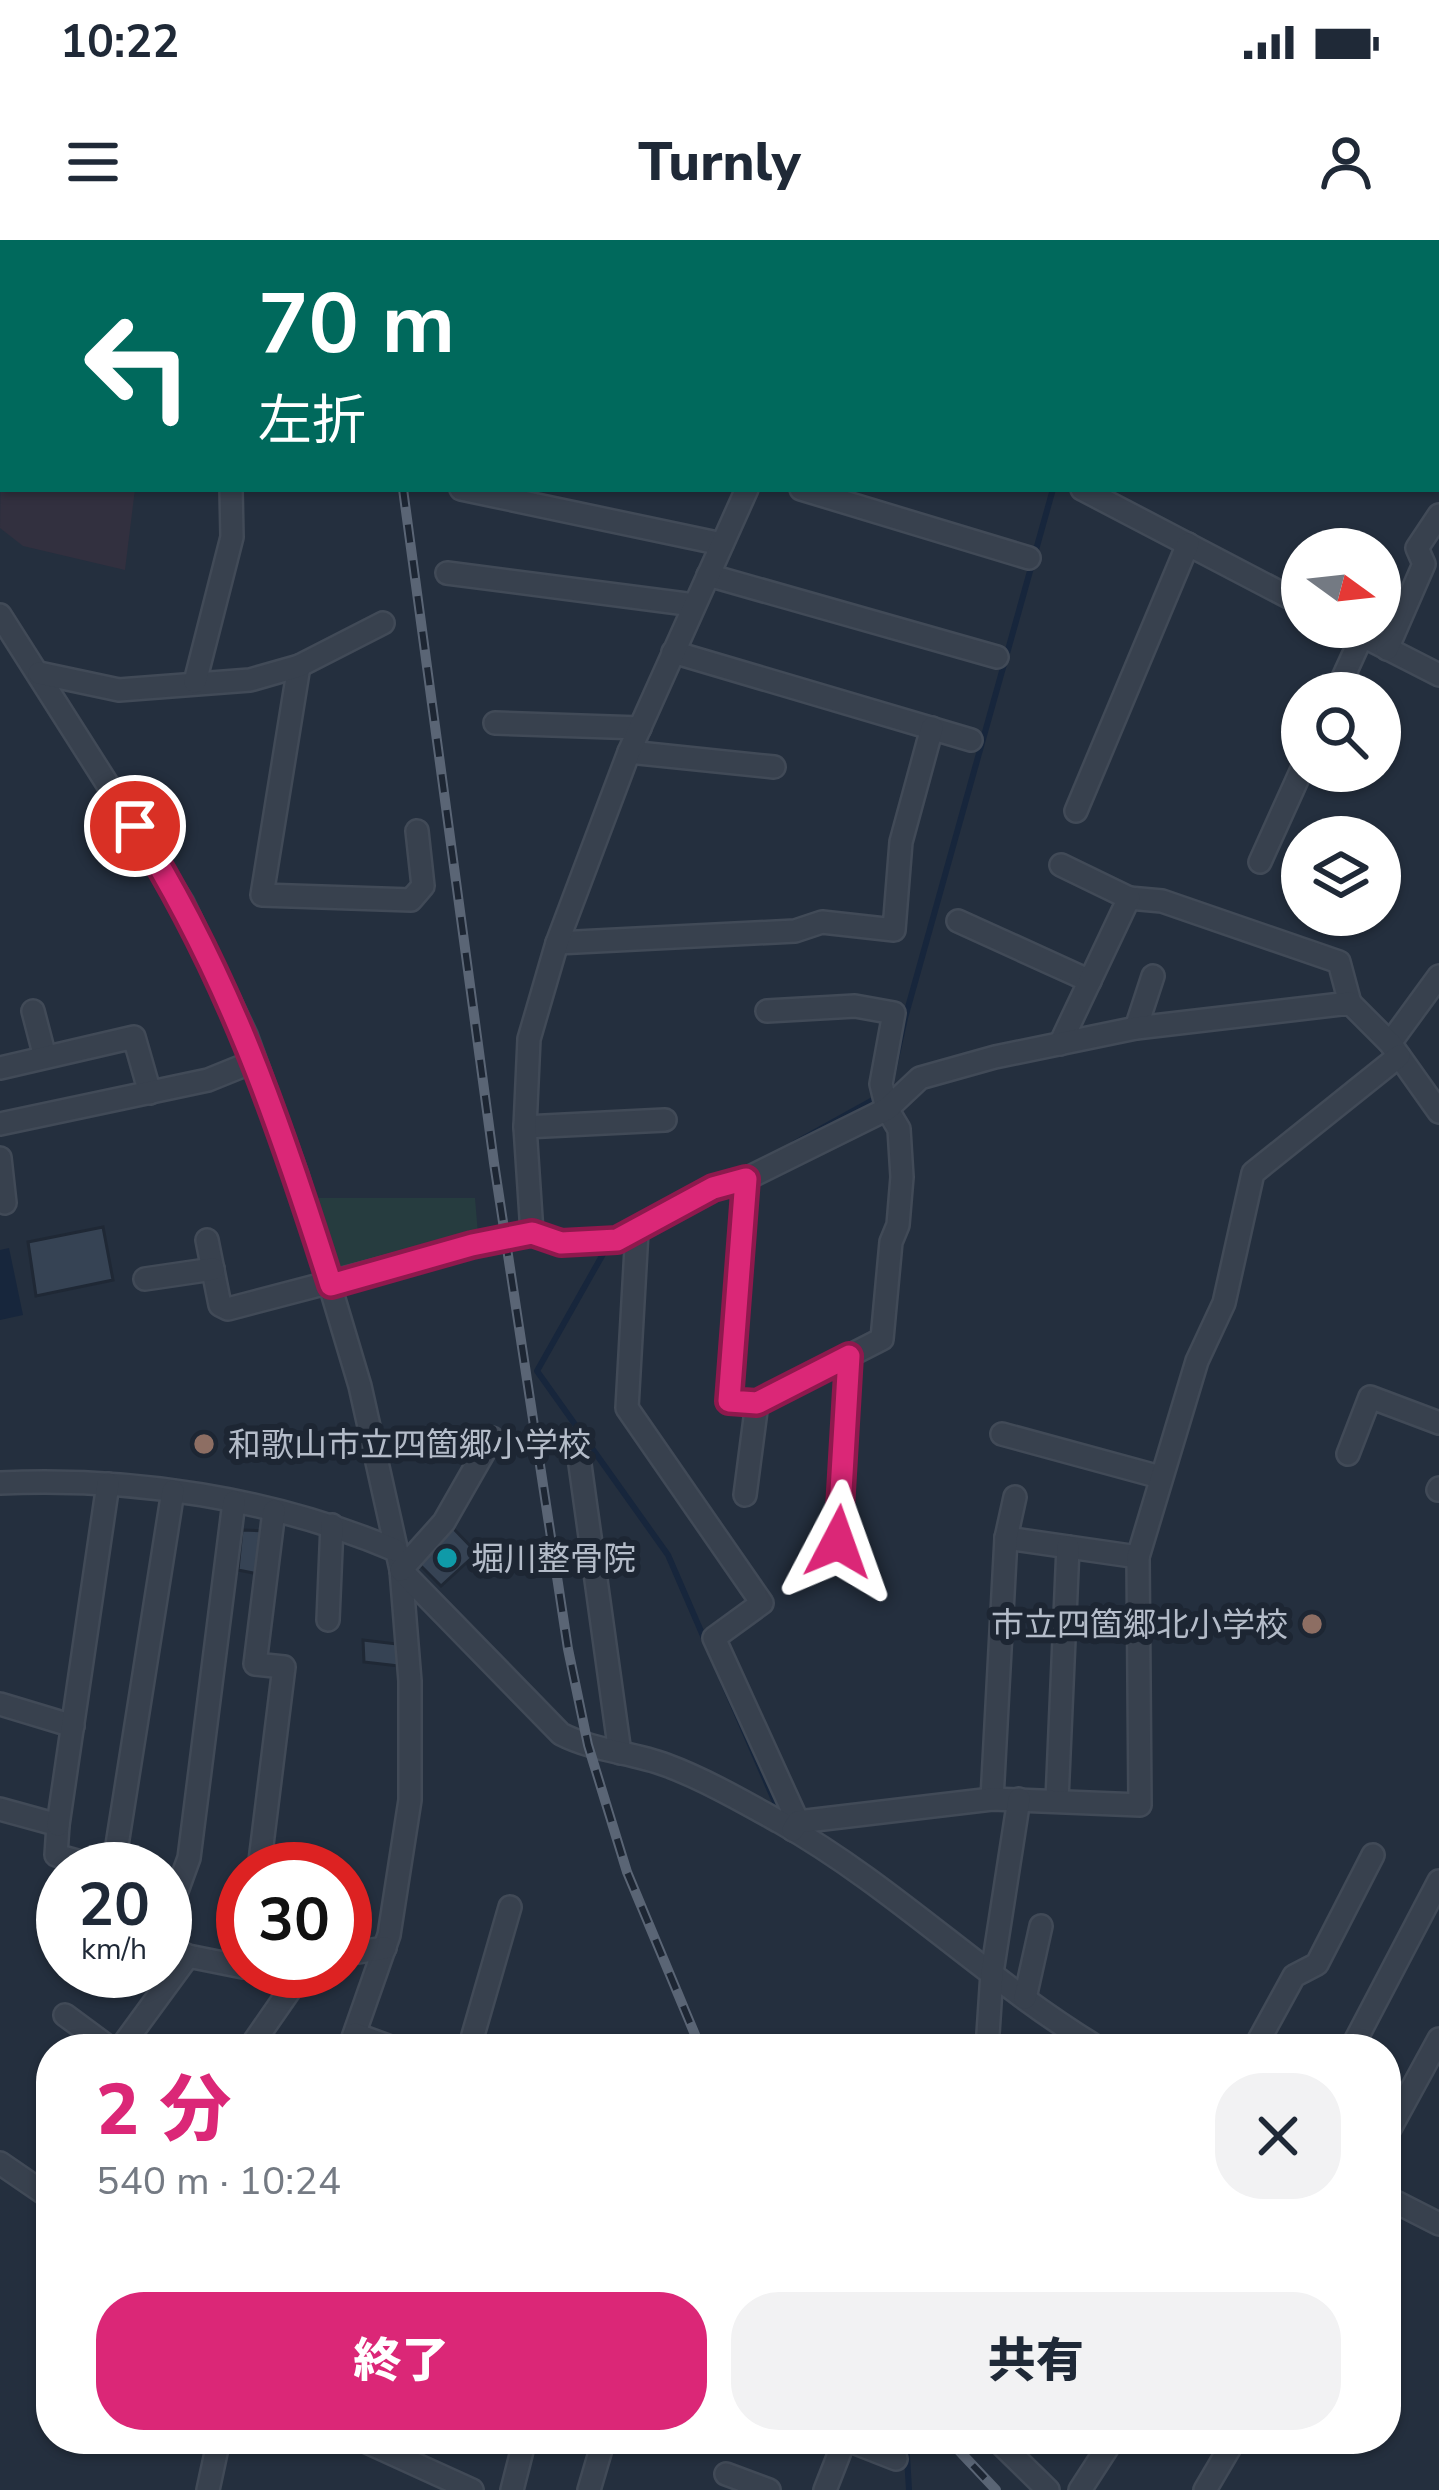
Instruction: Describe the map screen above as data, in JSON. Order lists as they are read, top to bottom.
{
  "places": ["和歌山市立四箇郷小学校", "堀川整骨院", "市立四箇郷北小学校"],
  "north": "right",
  "page": {
    "status": "10:22",
    "header": "Turnly",
    "turn": ["70 m", "左折"],
    "speed": "20 km/h",
    "limit": "30",
    "heading": ["2 分", "540 m · 10:24"],
    "buttons": ["終了", "共有"]
  }
}
